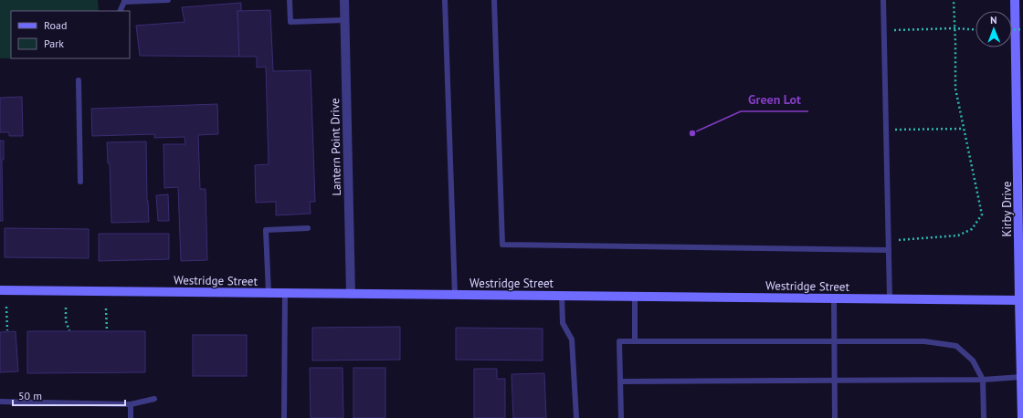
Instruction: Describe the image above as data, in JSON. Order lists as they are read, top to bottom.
{
  "streets": {
    "street": ["Lantern Point Drive", "Kirby Drive", "Westridge Street"]
  },
  "crossings": [
    ["Lantern Point Drive", "Westridge Street"],
    ["Kirby Drive", "Westridge Street"]
  ],
  "places": ["Green Lot"],
  "legend": ["Road", "Park"],
  "scale_bar": "50 m",
  "north": "top"
}
